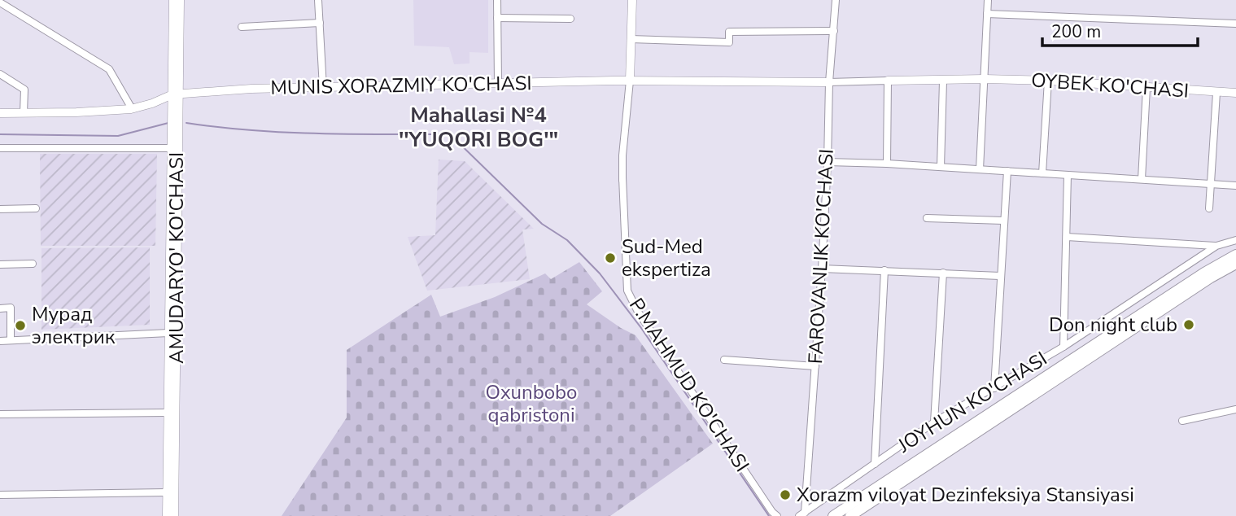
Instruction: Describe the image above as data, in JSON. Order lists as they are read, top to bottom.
{
  "streets": {
    "main road": ["JOYHUN KO'CHASI"],
    "street": [
      "MUNIS XORAZMIY KO'CHASI",
      "OYBEK KO'CHASI",
      "FAROVANLIK KO'CHASI",
      "AMUDARYO' KO'CHASI",
      "P.MAHMUD KO'CHASI"
    ]
  },
  "crossings": [
    ["MUNIS XORAZMIY KO'CHASI", "OYBEK KO'CHASI"],
    ["MUNIS XORAZMIY KO'CHASI", "FAROVANLIK KO'CHASI"],
    ["MUNIS XORAZMIY KO'CHASI", "AMUDARYO' KO'CHASI"],
    ["MUNIS XORAZMIY KO'CHASI", "P.MAHMUD KO'CHASI"],
    ["OYBEK KO'CHASI", "FAROVANLIK KO'CHASI"],
    ["FAROVANLIK KO'CHASI", "JOYHUN KO'CHASI"]
  ],
  "districts": ["Mahallasi №4 ''YUQORI BOG'\""],
  "parks": ["Oxunbobo qabristoni"],
  "places": [
    "Sud-Med ekspertiza",
    "Don night club",
    "Мурад электрик",
    "Xorazm viloyat Dezinfeksiya Stansiyasi"
  ],
  "scale_bar": "200 m"
}
